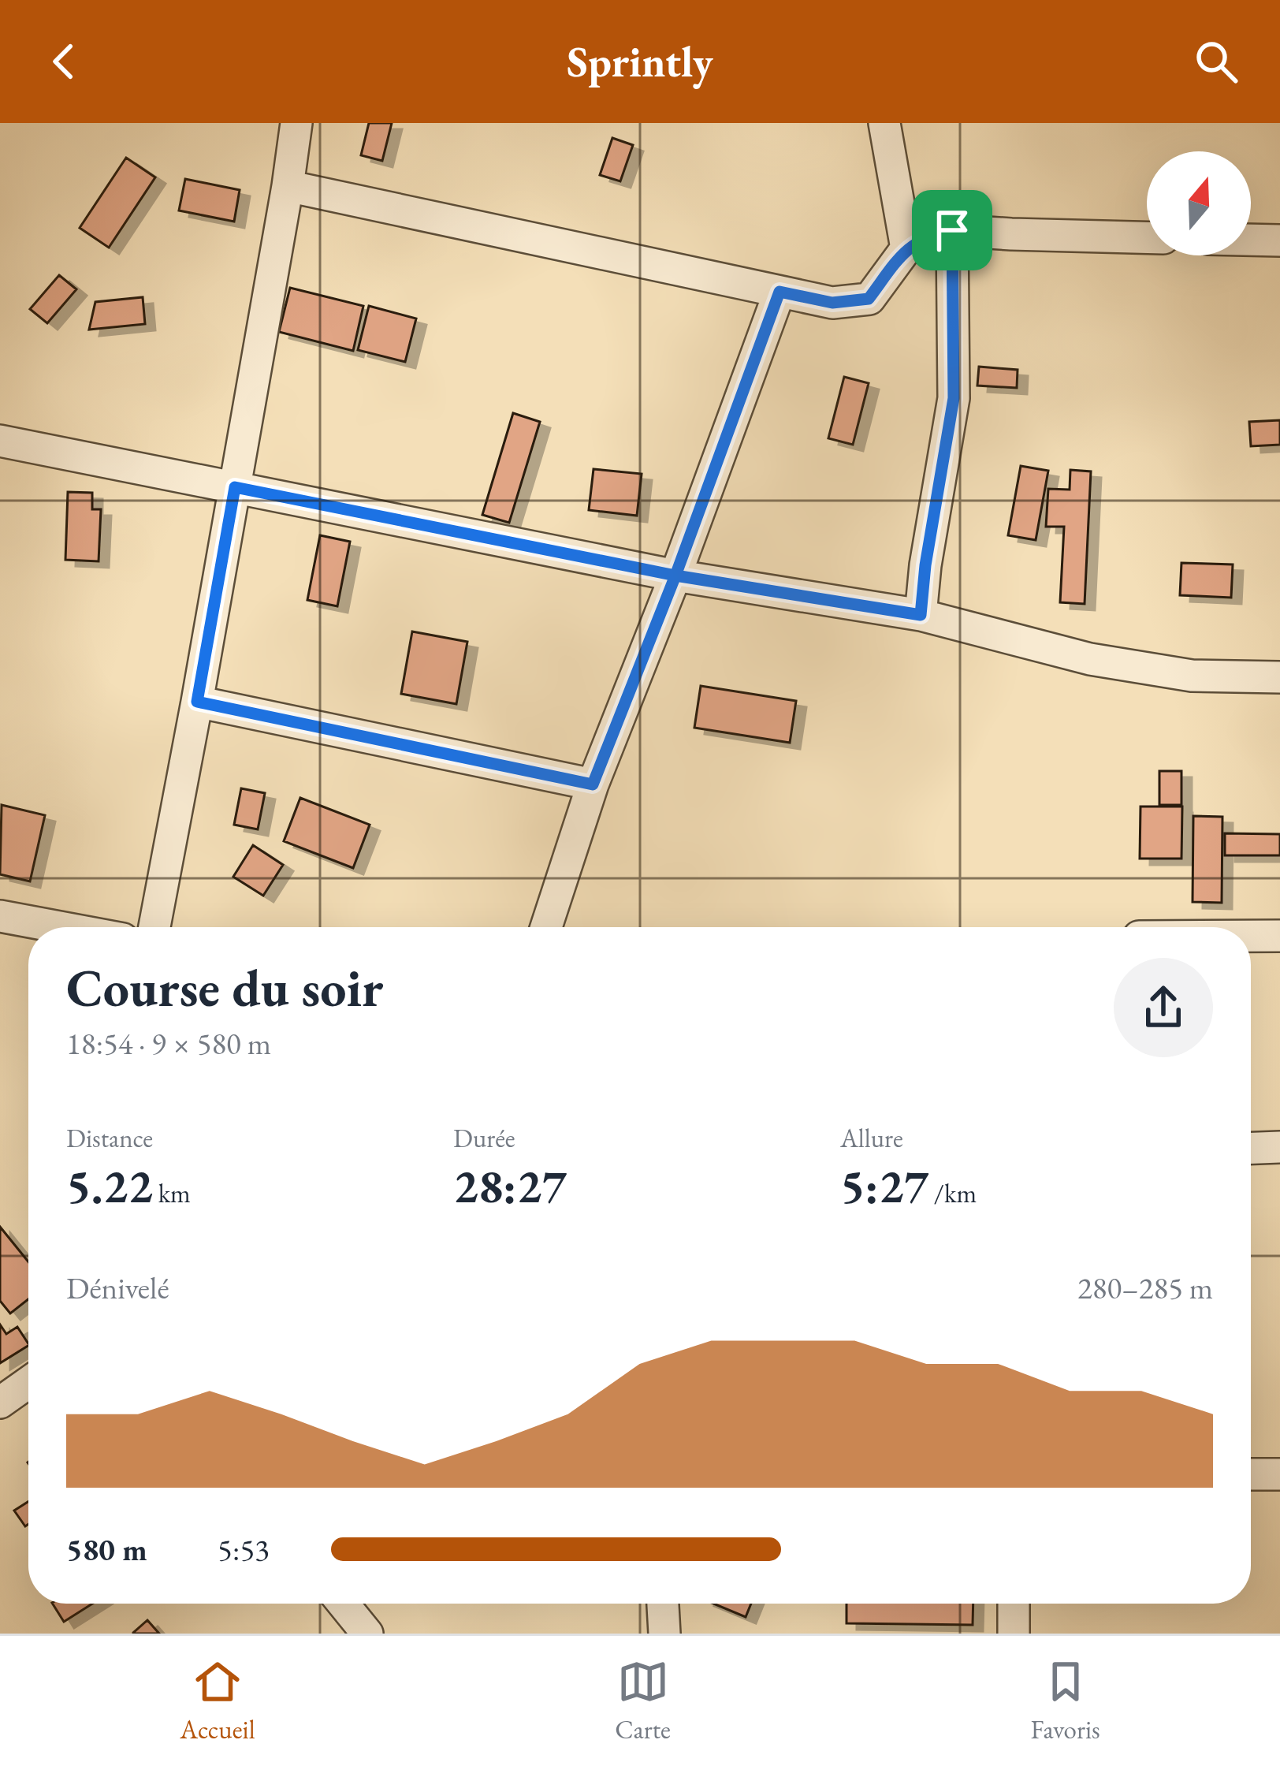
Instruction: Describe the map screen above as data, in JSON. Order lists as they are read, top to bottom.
{
  "north": "top",
  "page": {
    "header": "Sprintly",
    "heading": ["Course du soir", "18:54 · 9 × 580 m"],
    "stats": [
      ["Distance", "5.22 km"],
      ["Durée", "28:27"],
      ["Allure", "5:27 /km"]
    ],
    "chart": ["Dénivelé", "280–285 m"],
    "list": [
      {
        "name": "580 m",
        "note": "5:53"
      }
    ],
    "tabs": ["Accueil", "Carte", "Favoris"]
  }
}
